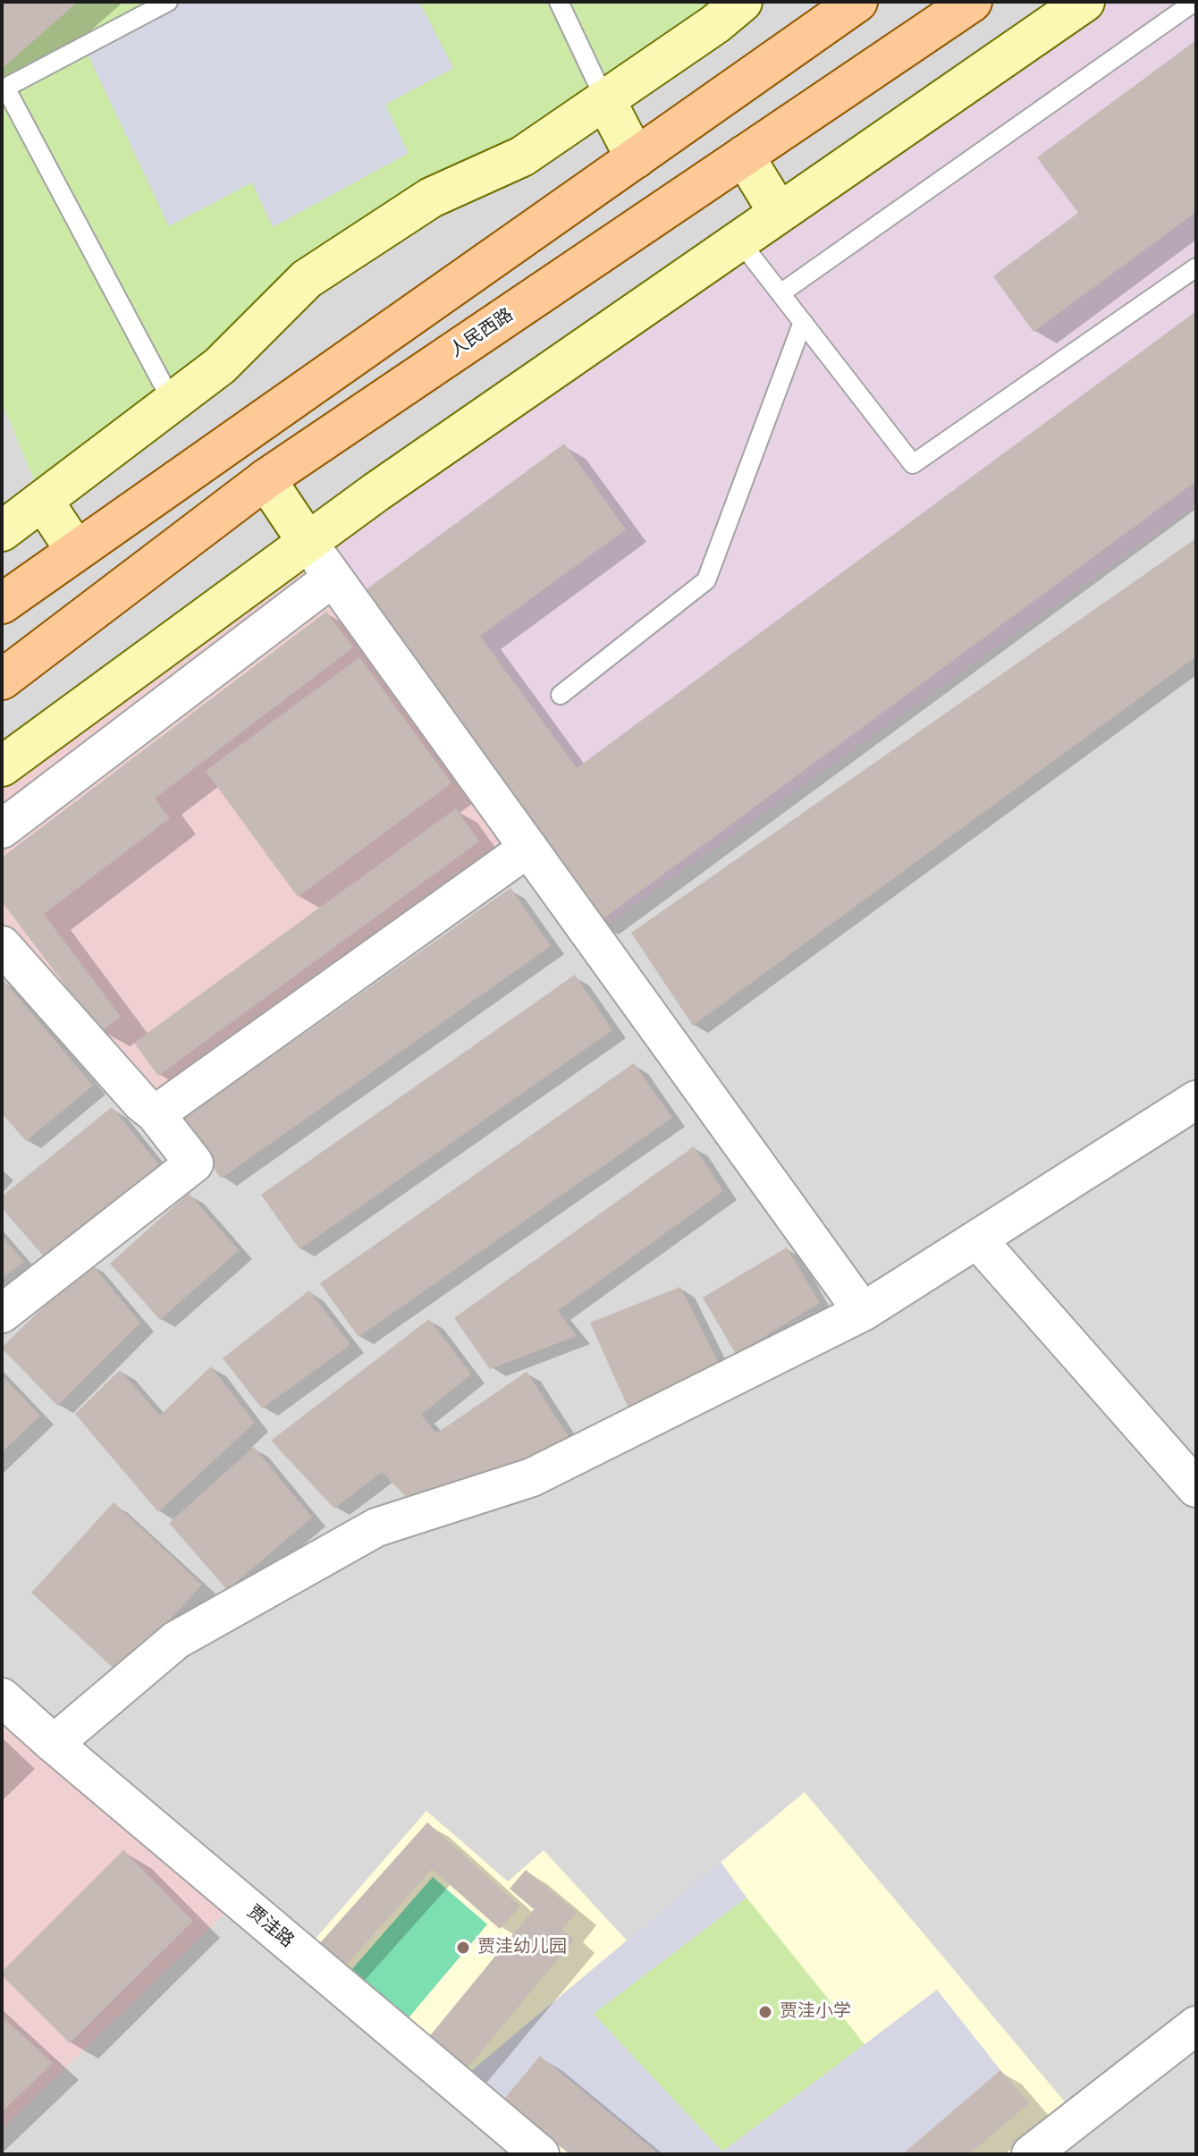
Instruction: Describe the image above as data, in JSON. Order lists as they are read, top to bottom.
{
  "streets": {
    "main road": ["人民西路"],
    "street": ["贾洼路"]
  },
  "places": ["贾洼幼儿园", "贾洼小学"]
}
